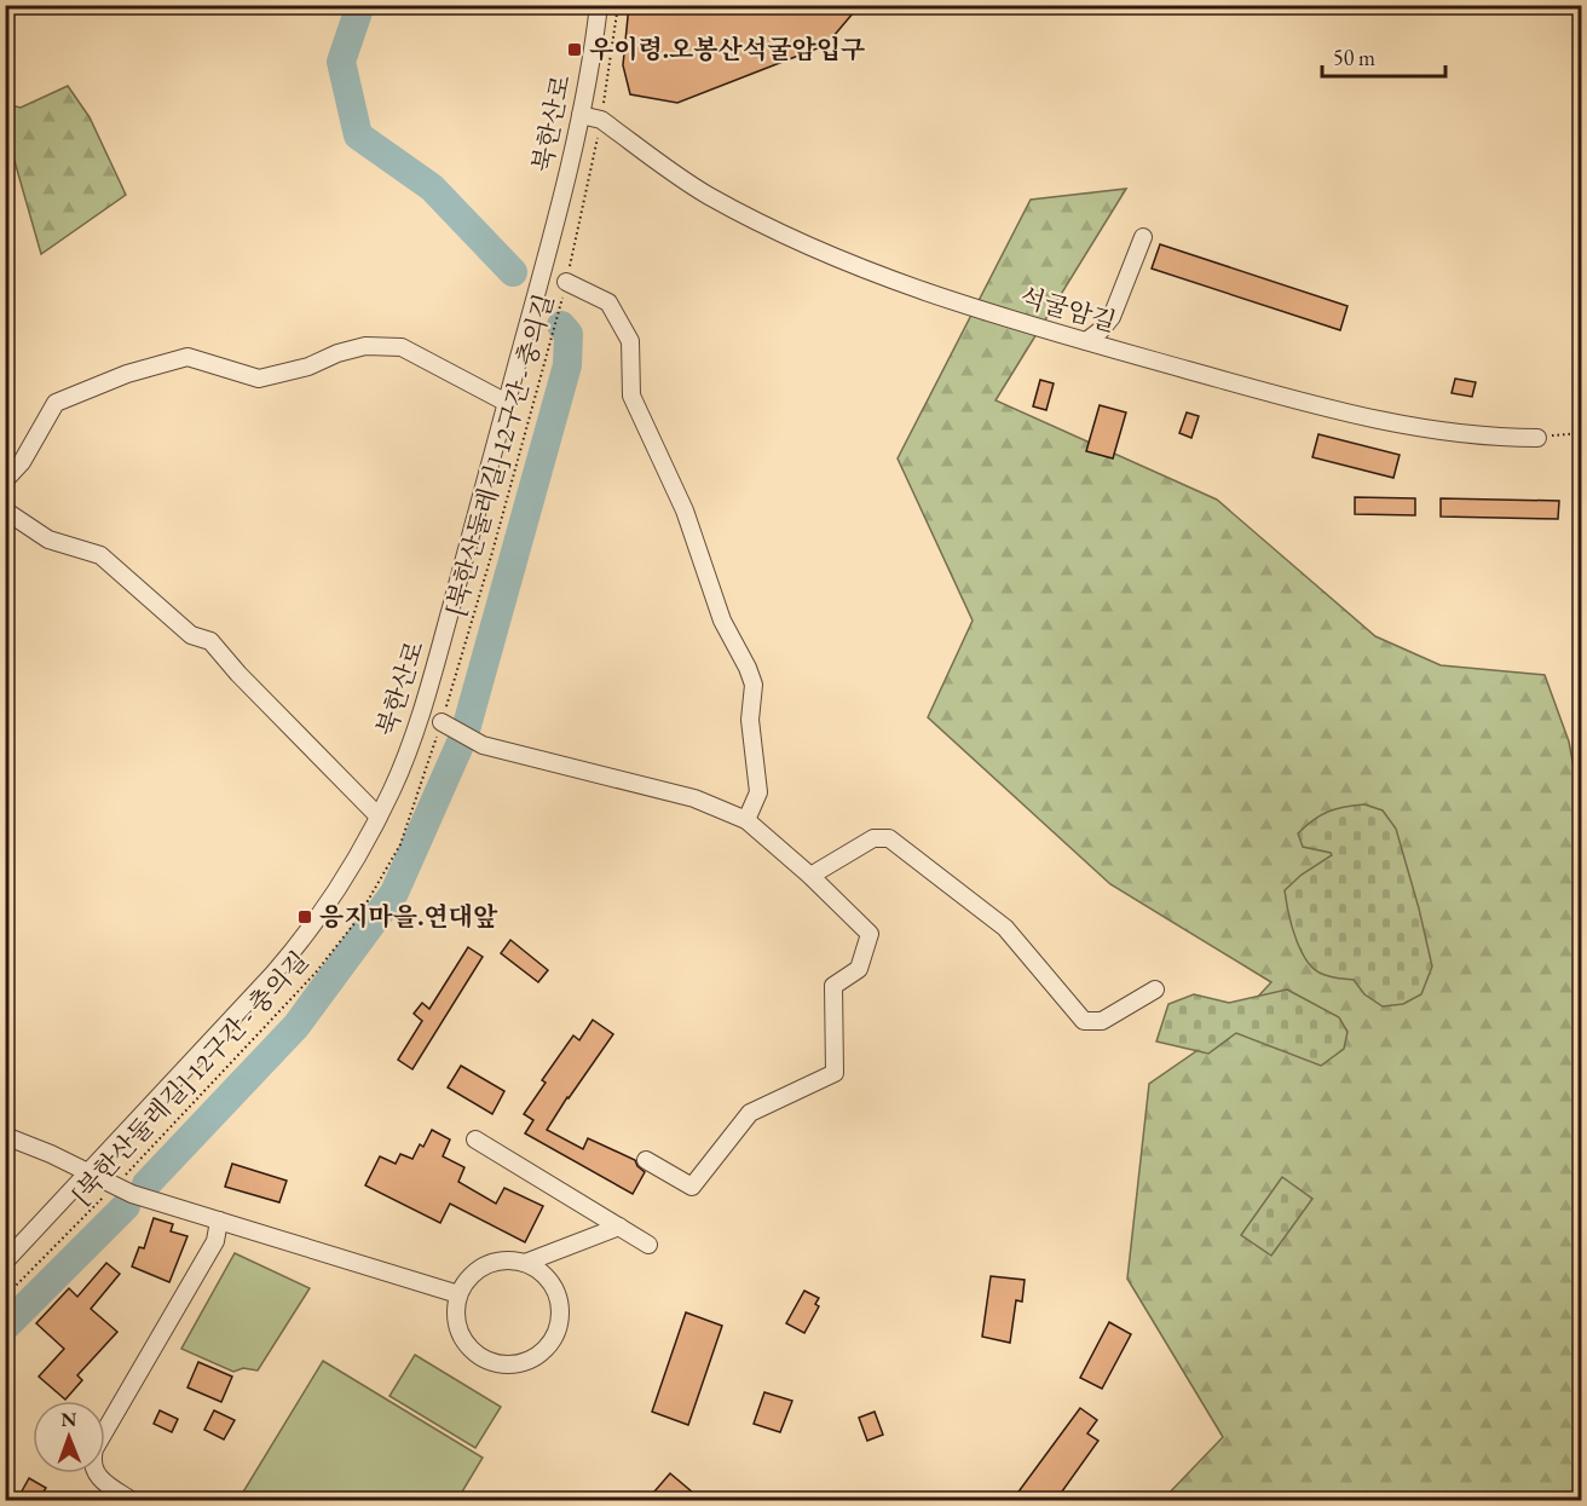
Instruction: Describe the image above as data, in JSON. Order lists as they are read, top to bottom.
{
  "streets": {
    "street": ["북한산로", "석굴암길"],
    "path": ["[북한산둘레길] 12구간 - 충의길"]
  },
  "crossings": [
    ["북한산로", "석굴암길"],
    ["석굴암길", "[북한산둘레길] 12구간 - 충의길"]
  ],
  "places": {
    "transit": ["우이령.오봉산석굴암입구", "응지마을.연대앞"]
  },
  "scale_bar": "50 m",
  "north": "top"
}
